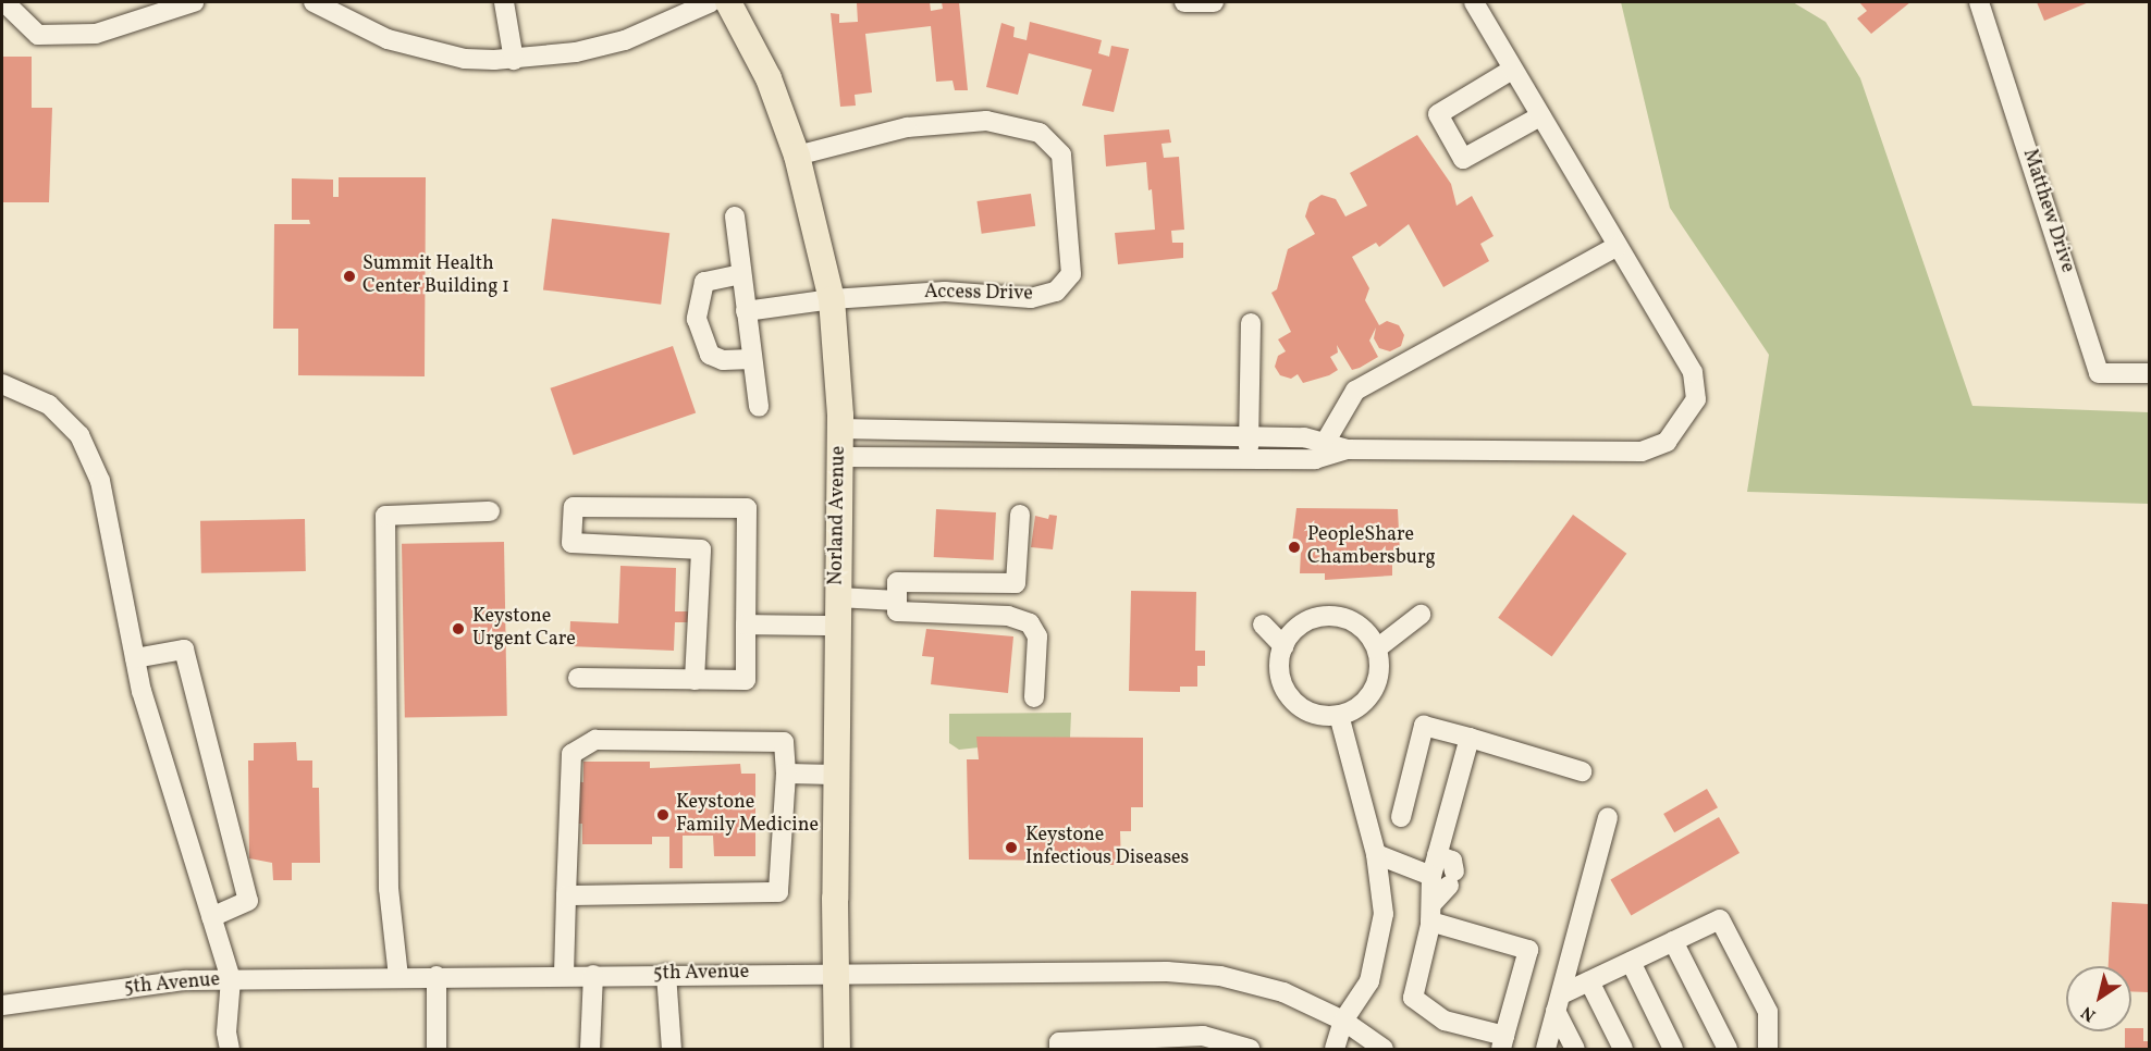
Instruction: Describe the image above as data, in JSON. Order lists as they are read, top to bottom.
{
  "streets": {
    "main road": ["Norland Avenue"],
    "street": ["Matthew Drive", "Access Drive", "5th Avenue"]
  },
  "crossings": [
    ["Access Drive", "Norland Avenue"],
    ["Norland Avenue", "5th Avenue"]
  ],
  "places": [
    "Summit Health Center Building 1",
    "PeopleShare Chambersburg",
    "Keystone Urgent Care",
    "Keystone Family Medicine",
    "Keystone Infectious Diseases"
  ],
  "north": "bottom left"
}
